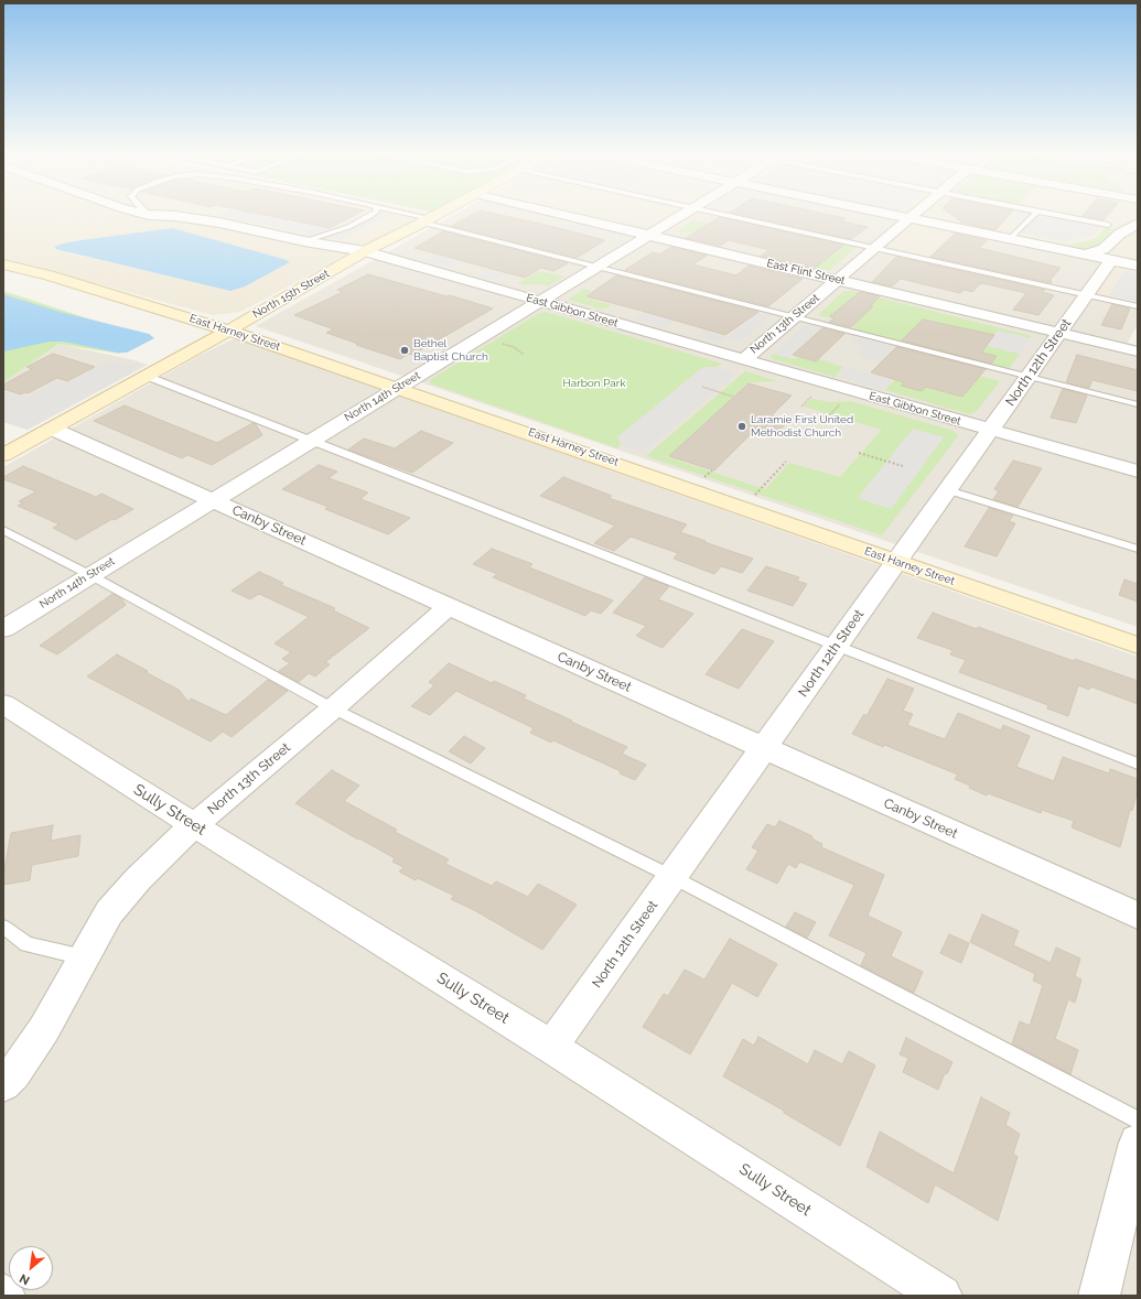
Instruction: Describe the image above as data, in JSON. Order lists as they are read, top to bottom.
{
  "streets": {
    "main road": ["North 15th Street", "East Harney Street"],
    "street": [
      "East Flint Street",
      "East Gibbon Street",
      "North 13th Street",
      "North 12th Street",
      "North 14th Street",
      "Canby Street",
      "Sully Street"
    ]
  },
  "crossings": [
    ["East Flint Street", "North 13th Street"],
    ["East Flint Street", "North 12th Street"],
    ["East Flint Street", "North 14th Street"],
    ["North 15th Street", "East Gibbon Street"],
    ["North 15th Street", "East Harney Street"],
    ["North 15th Street", "Canby Street"],
    ["East Gibbon Street", "North 13th Street"],
    ["East Gibbon Street", "North 12th Street"],
    ["East Gibbon Street", "North 14th Street"],
    ["North 13th Street", "Canby Street"],
    ["North 13th Street", "Sully Street"],
    ["East Harney Street", "North 12th Street"],
    ["East Harney Street", "North 14th Street"],
    ["North 12th Street", "Canby Street"],
    ["North 12th Street", "Sully Street"],
    ["North 14th Street", "Canby Street"]
  ],
  "parks": ["Harbon Park"],
  "places": ["Bethel Baptist Church", "Laramie First United Methodist Church"],
  "north": "bottom left"
}
